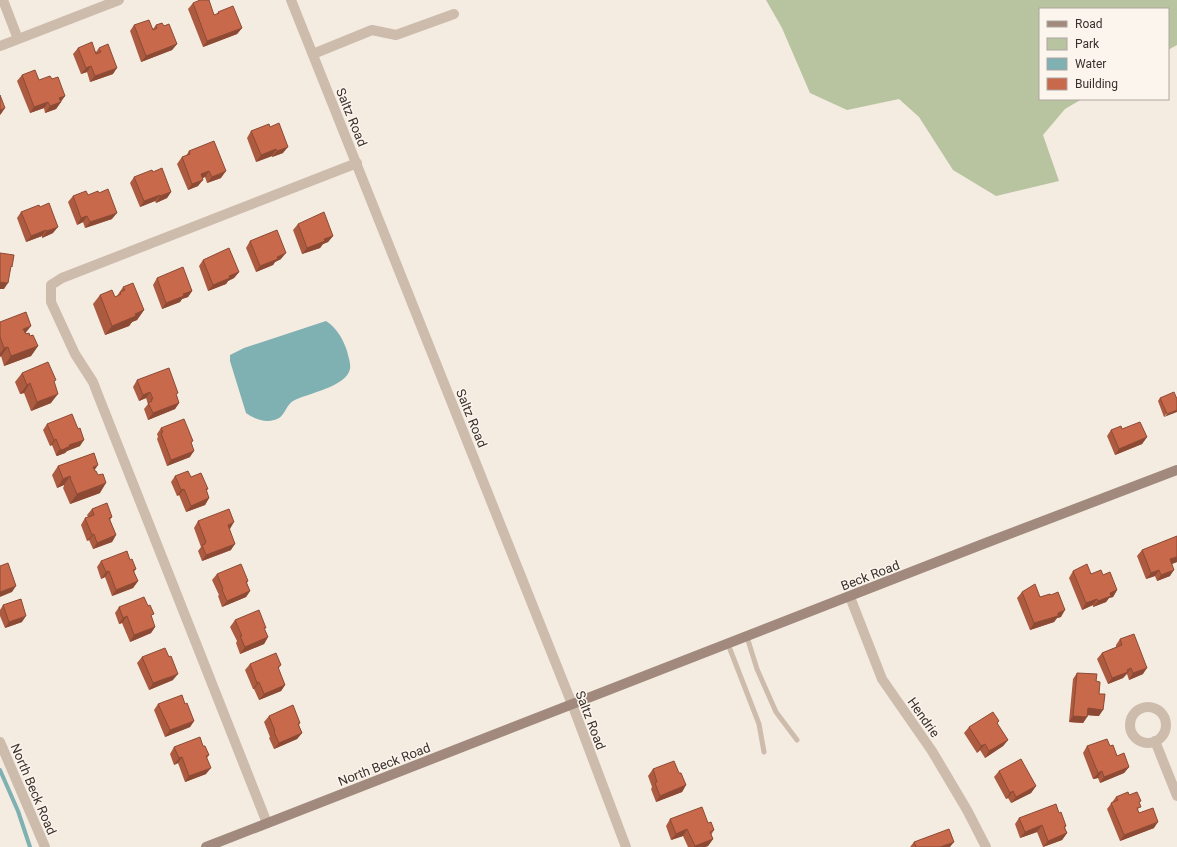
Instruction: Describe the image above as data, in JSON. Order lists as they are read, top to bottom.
{
  "streets": {
    "main road": ["Beck Road", "North Beck Road"],
    "street": ["Saltz Road", "Hendrie"]
  },
  "crossings": [
    ["Saltz Road", "Beck Road"],
    ["Saltz Road", "North Beck Road"],
    ["Beck Road", "Hendrie"],
    ["Beck Road", "North Beck Road"]
  ],
  "legend": [
    "Road",
    "Park",
    "Water",
    "Building"
  ]
}
